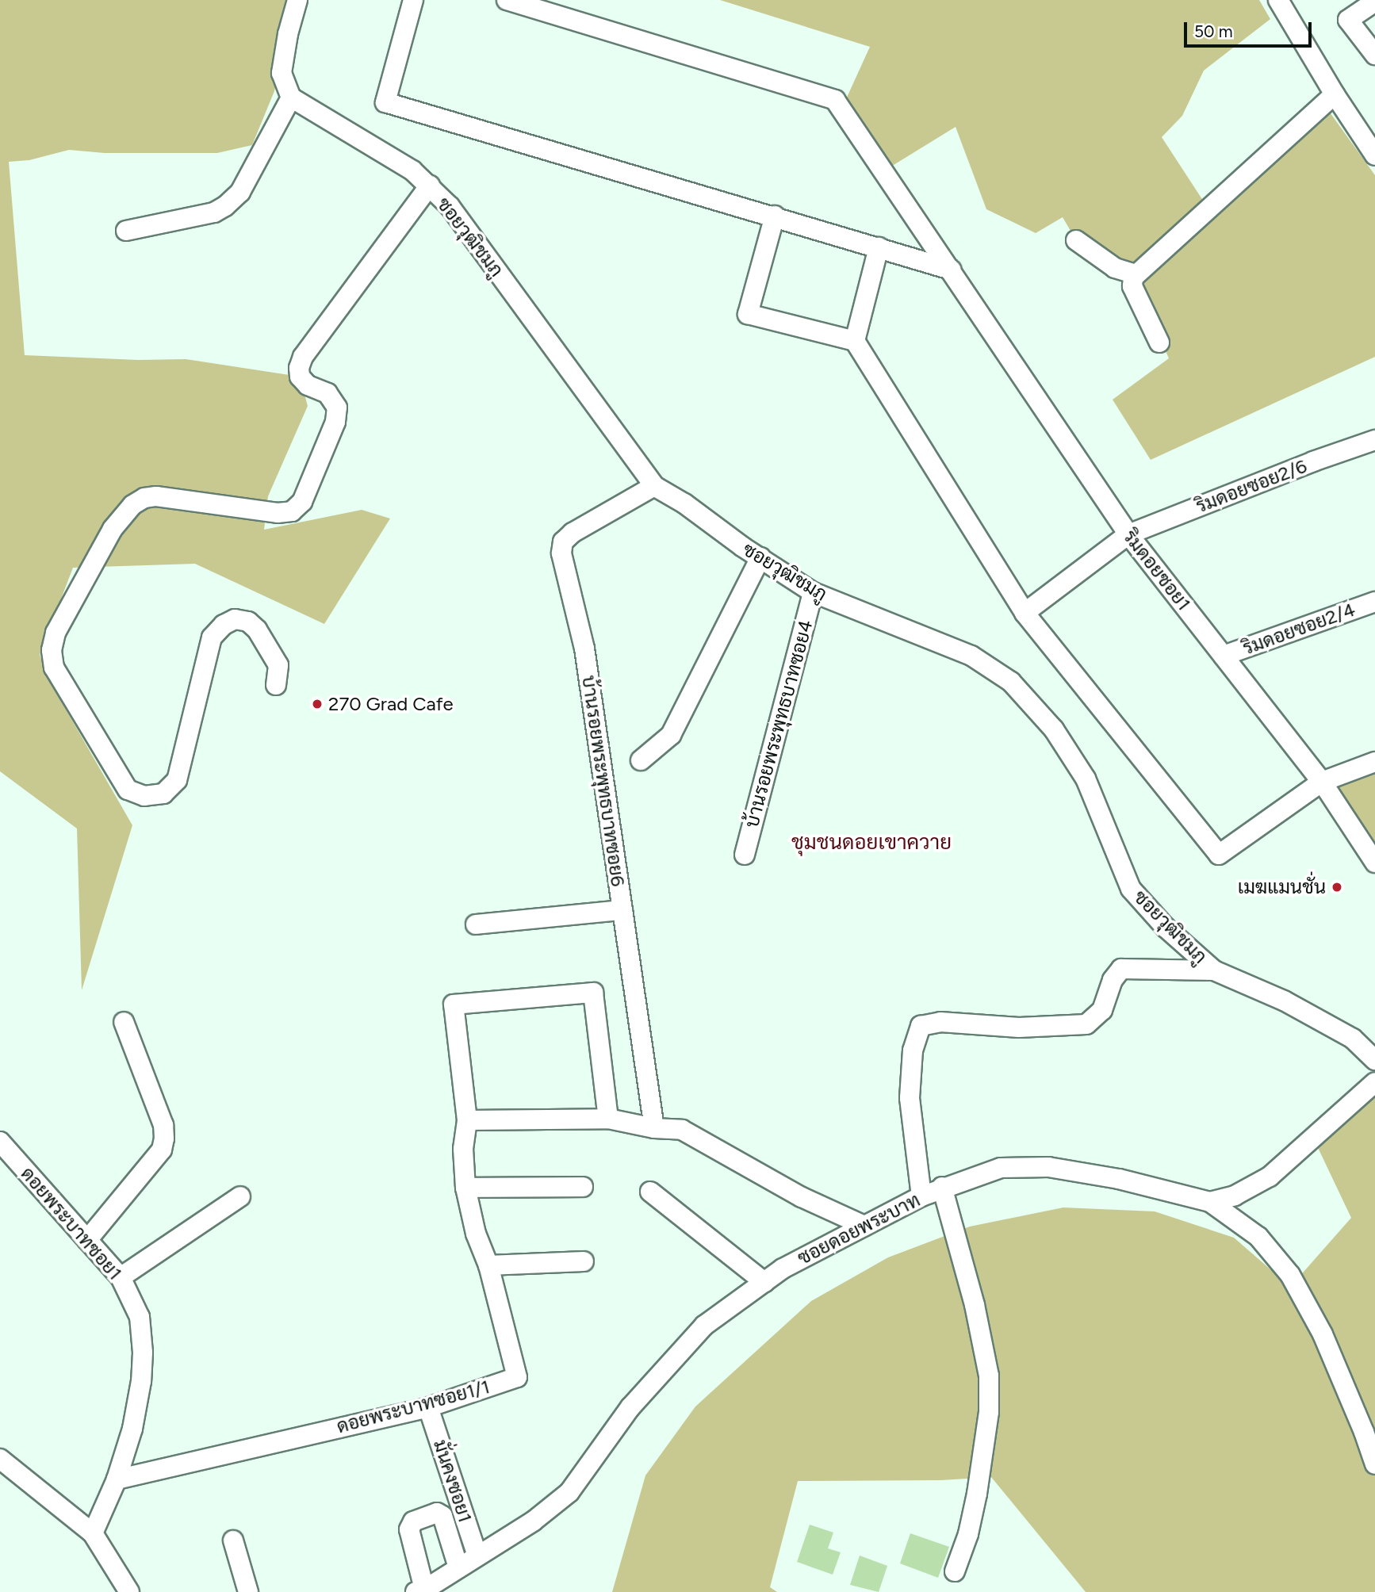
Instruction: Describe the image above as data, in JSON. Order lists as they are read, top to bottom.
{
  "streets": {
    "street": [
      "ซอยวุฒิชมภู",
      "ริมดอยซอย2/6",
      "ริมดอยซอย1",
      "ริมดอยซอย2/4",
      "บ้านรอยพระพุทธบาทซอย4",
      "บ้านรอยพระพุทธบาทซอย6",
      "ดอยพระบาทซอย1",
      "ซอยดอยพระบาท",
      "ดอยพระบาทซอย1/1",
      "มั่นคงซอย1"
    ]
  },
  "crossings": [
    ["ซอยวุฒิชมภู", "บ้านรอยพระพุทธบาทซอย4"],
    ["ซอยวุฒิชมภู", "บ้านรอยพระพุทธบาทซอย6"],
    ["ริมดอยซอย2/6", "ริมดอยซอย1"],
    ["ริมดอยซอย1", "ริมดอยซอย2/4"],
    ["ดอยพระบาทซอย1", "ดอยพระบาทซอย1/1"],
    ["ซอยดอยพระบาท", "มั่นคงซอย1"],
    ["ดอยพระบาทซอย1/1", "มั่นคงซอย1"]
  ],
  "districts": ["ชุมชนดอยเขาควาย"],
  "places": ["270 Grad Cafe", "เมฆแมนชั่น"],
  "scale_bar": "50 m"
}
